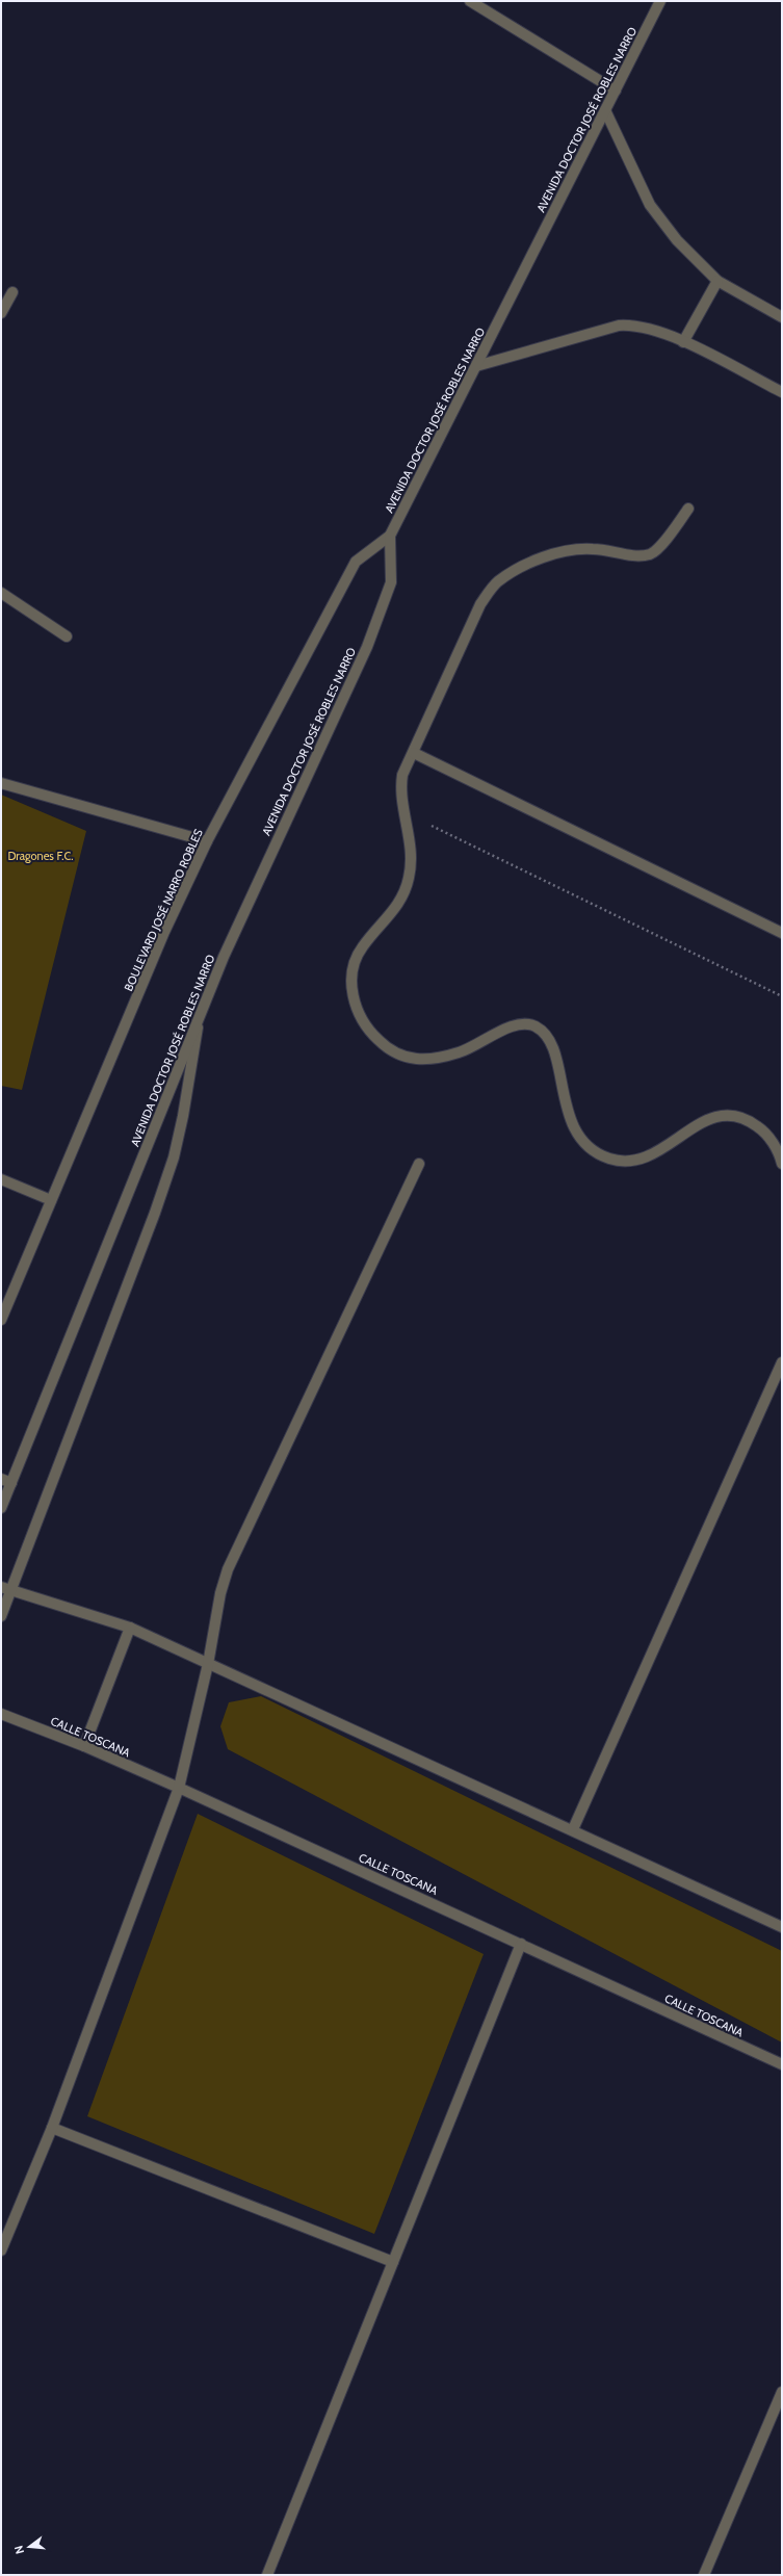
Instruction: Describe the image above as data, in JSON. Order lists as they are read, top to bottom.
{
  "streets": {
    "street": ["AVENIDA DOCTOR JOSÉ ROBLES NARRO", "BOULEVARD JOSÉ NARRO ROBLES", "CALLE TOSCANA"]
  },
  "crossings": [
    ["AVENIDA DOCTOR JOSÉ ROBLES NARRO", "BOULEVARD JOSÉ NARRO ROBLES"]
  ],
  "parks": ["Dragones F.C."],
  "north": "left"
}
